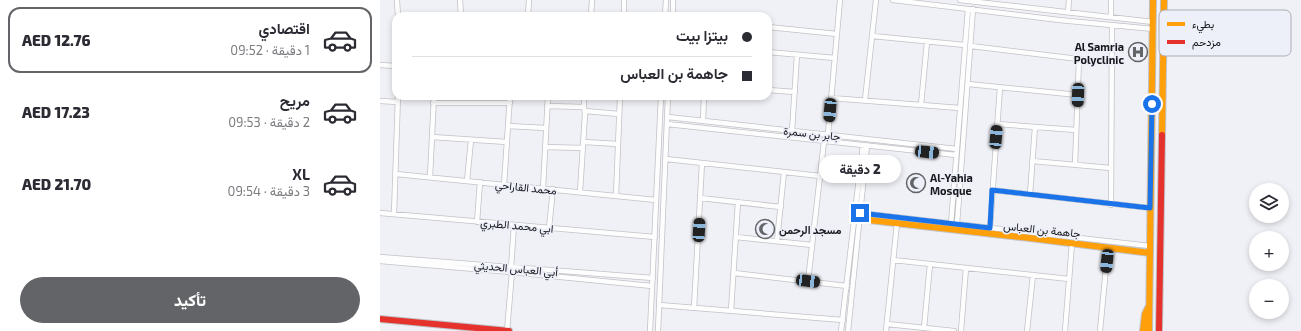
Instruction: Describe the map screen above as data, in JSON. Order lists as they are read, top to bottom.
{
  "streets": {
    "main road": ["جاهمة بن العباس"],
    "street": [
      "جابر بن سمرة",
      "محمد القاراحي",
      "ابي محمد الطبري",
      "أبي العباس الحديثي"
    ]
  },
  "places": {
    "hospital": ["Al Samria Polyclinic"],
    "mosque": ["Al-Yahia Mosque", "مسجد الرحمن"]
  },
  "legend": ["بطيء", "مزدحم"],
  "page": {
    "list": [
      {
        "name": "اقتصادي",
        "note": "1 دقيقة · 09:52",
        "value": "AED 12.76"
      },
      {
        "name": "مريح",
        "note": "2 دقيقة · 09:53",
        "value": "AED 17.23"
      },
      {
        "name": "XL",
        "note": "3 دقيقة · 09:54",
        "value": "AED 21.70"
      }
    ],
    "banner": ["بيتزا بيت", "جاهمة بن العباس"],
    "bubble": "2 دقيقة",
    "map_buttons": ["+", "−"],
    "buttons": "تأكيد"
  }
}
